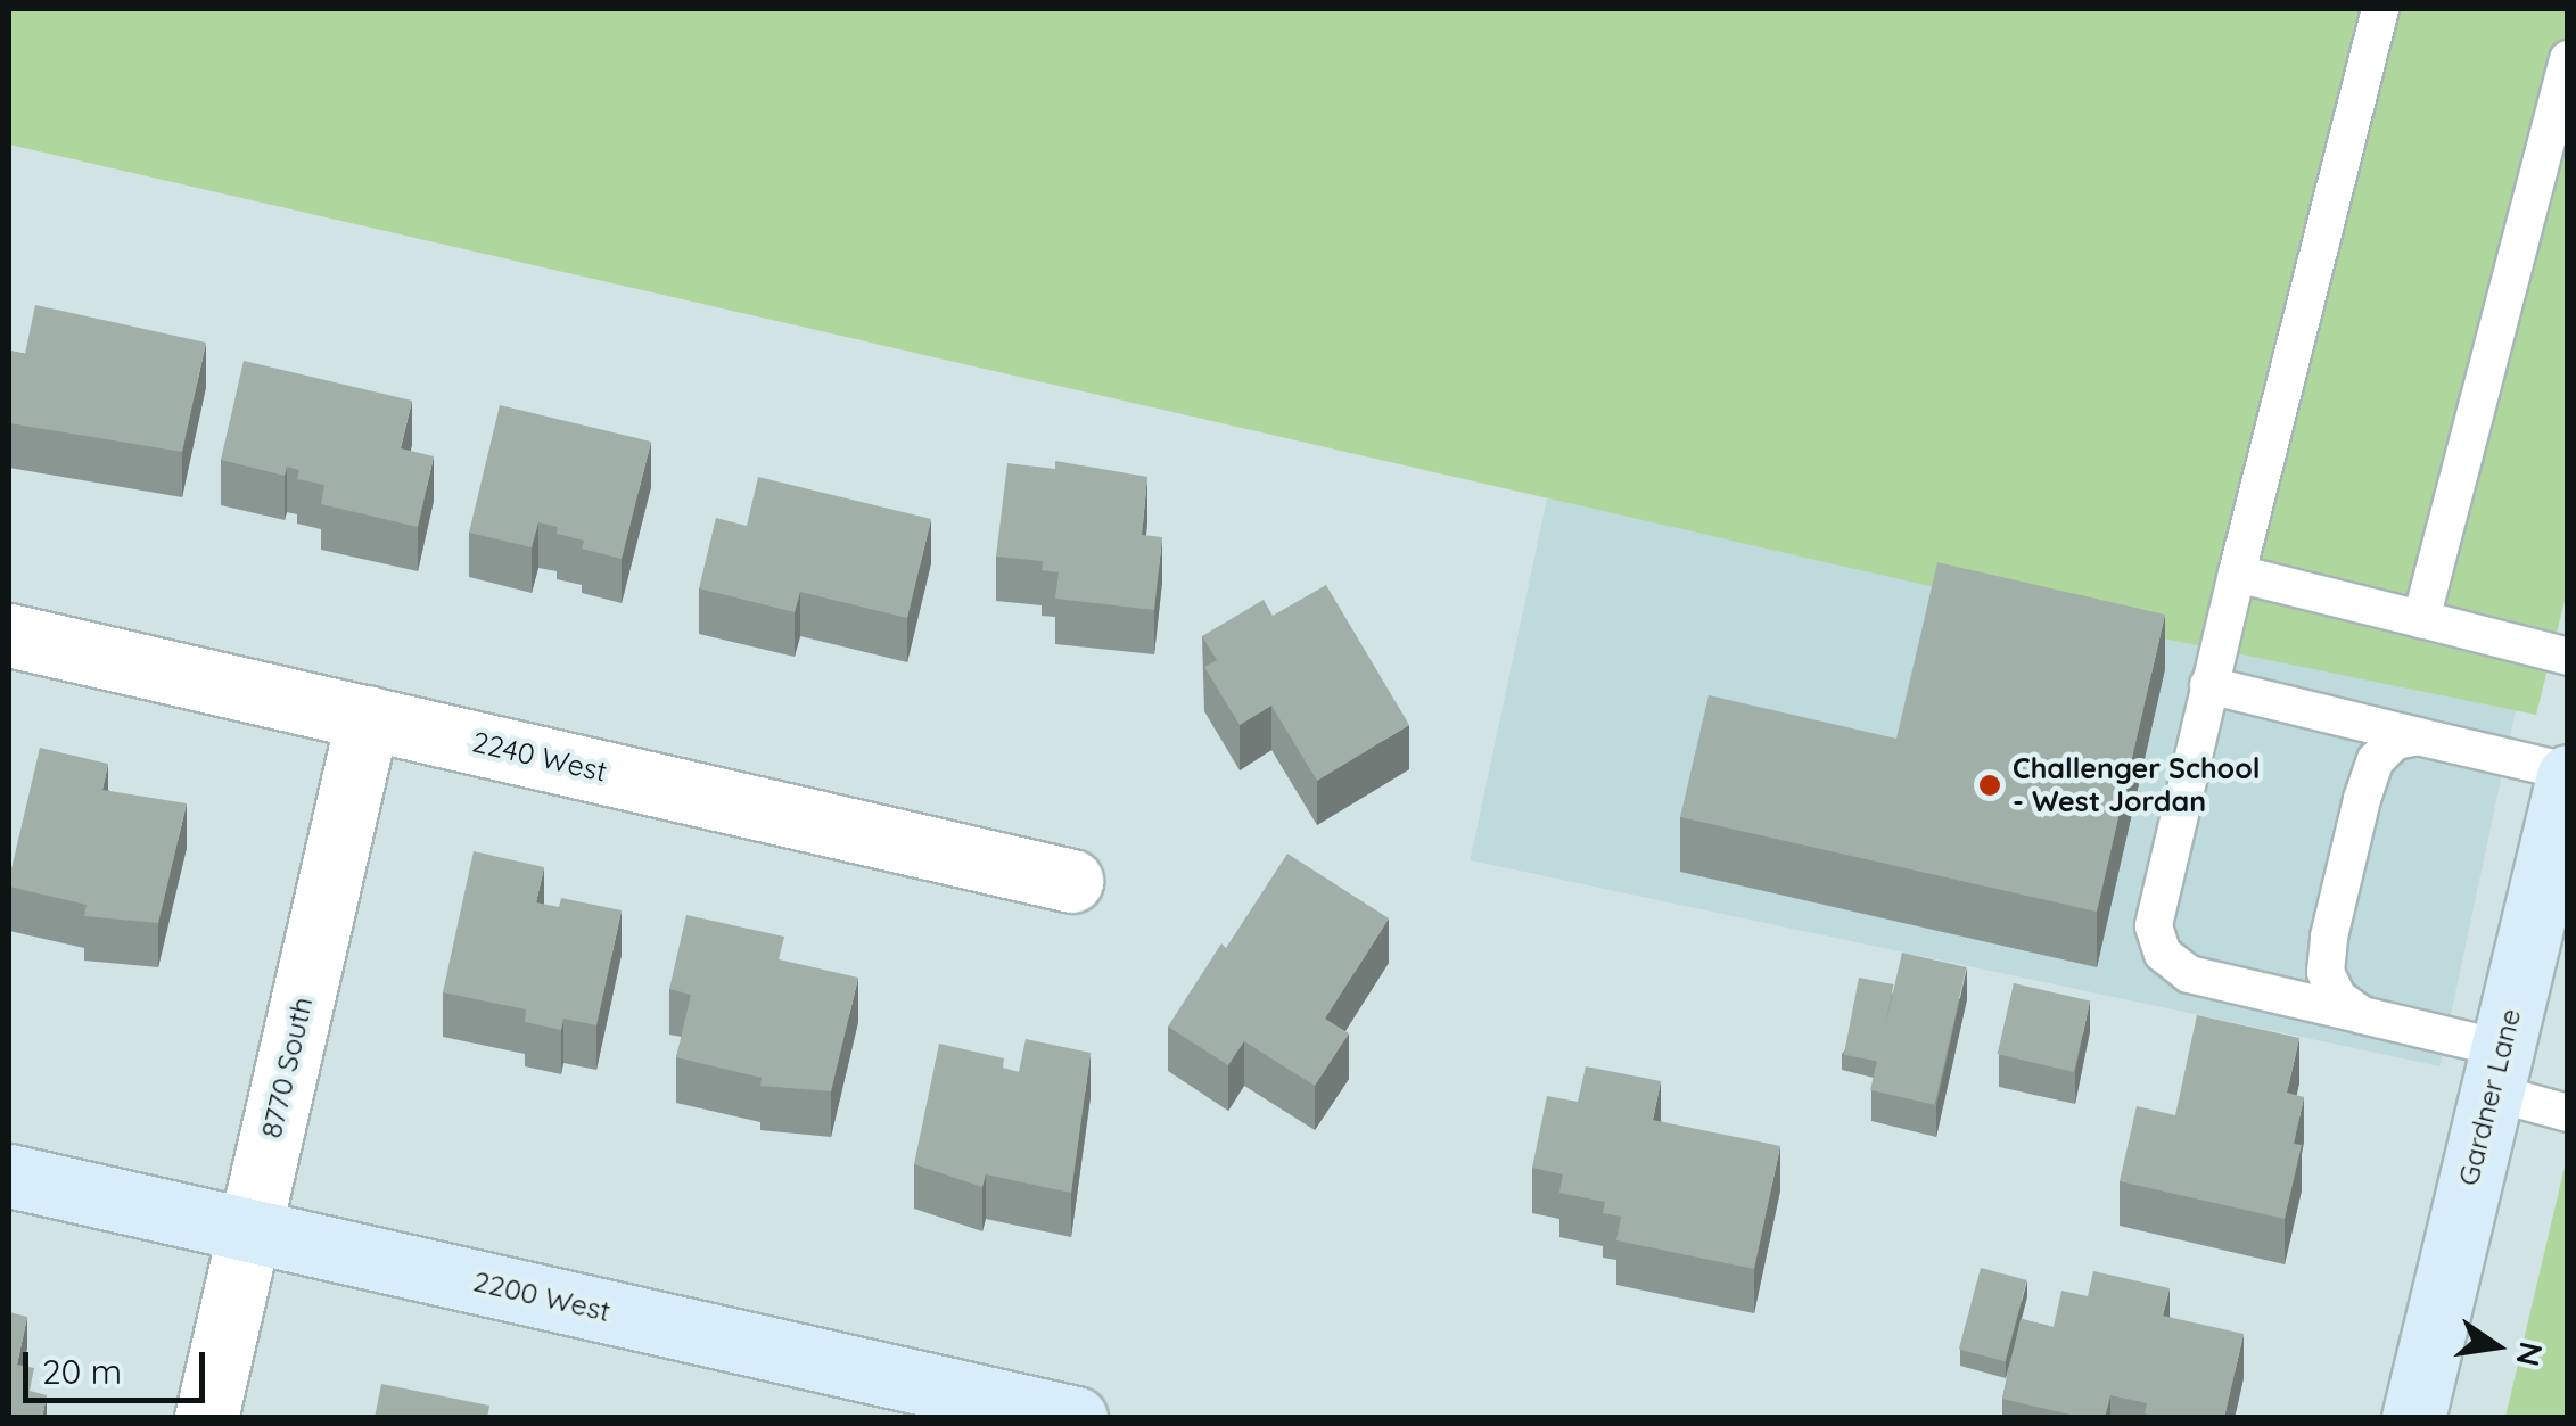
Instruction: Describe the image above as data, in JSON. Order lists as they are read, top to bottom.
{
  "streets": {
    "street": [
      "2240 West",
      "8770 South",
      "Gardner Lane",
      "2200 West"
    ]
  },
  "crossings": [
    ["2240 West", "8770 South"],
    ["8770 South", "2200 West"]
  ],
  "places": ["Challenger School - West Jordan"],
  "scale_bar": "20 m",
  "north": "right"
}
